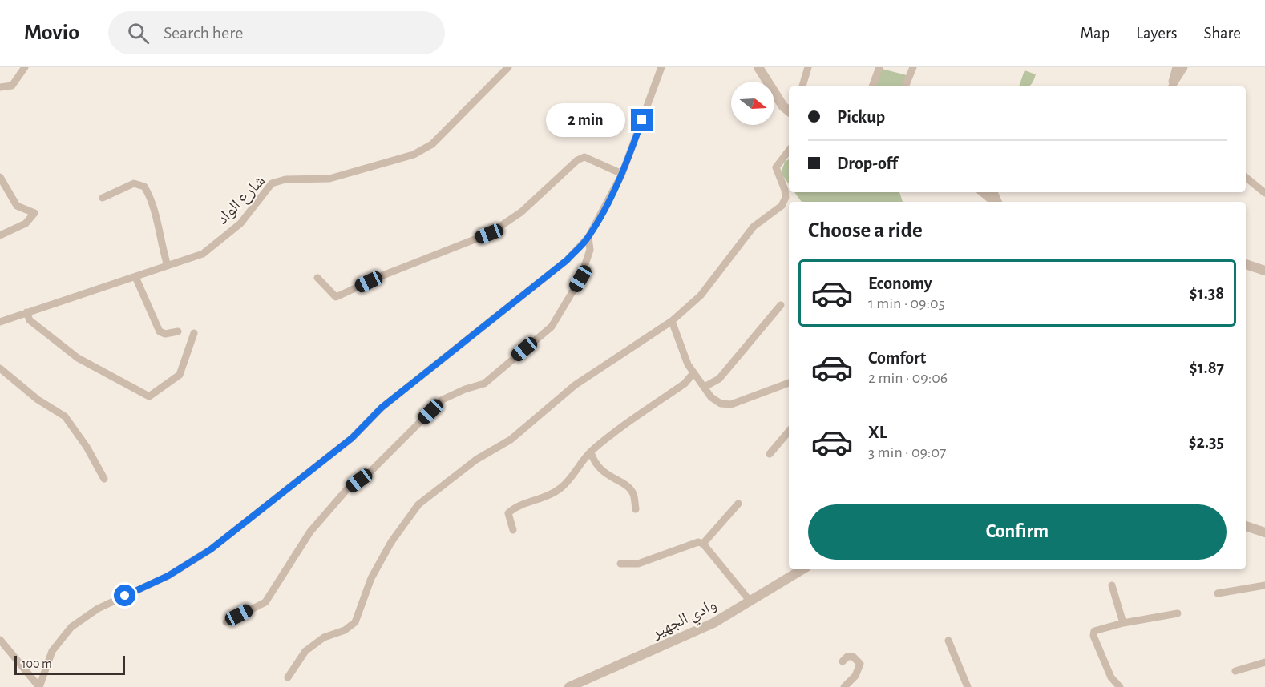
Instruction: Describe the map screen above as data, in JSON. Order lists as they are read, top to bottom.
{
  "streets": {
    "street": ["شارع الواد", "وادي الجهير"]
  },
  "scale_bar": "100 m",
  "north": "right",
  "page": {
    "header": "Movio",
    "search": "Search here",
    "nav": ["Map", "Layers", "Share"],
    "banner": ["Pickup", "Drop-off"],
    "bubble": "2 min",
    "heading": "Choose a ride",
    "list": [
      {
        "name": "Economy",
        "note": "1 min · 09:05",
        "value": "$1.38"
      },
      {
        "name": "Comfort",
        "note": "2 min · 09:06",
        "value": "$1.87"
      },
      {
        "name": "XL",
        "note": "3 min · 09:07",
        "value": "$2.35"
      }
    ],
    "buttons": "Confirm",
    "scale": "100 m"
  }
}
